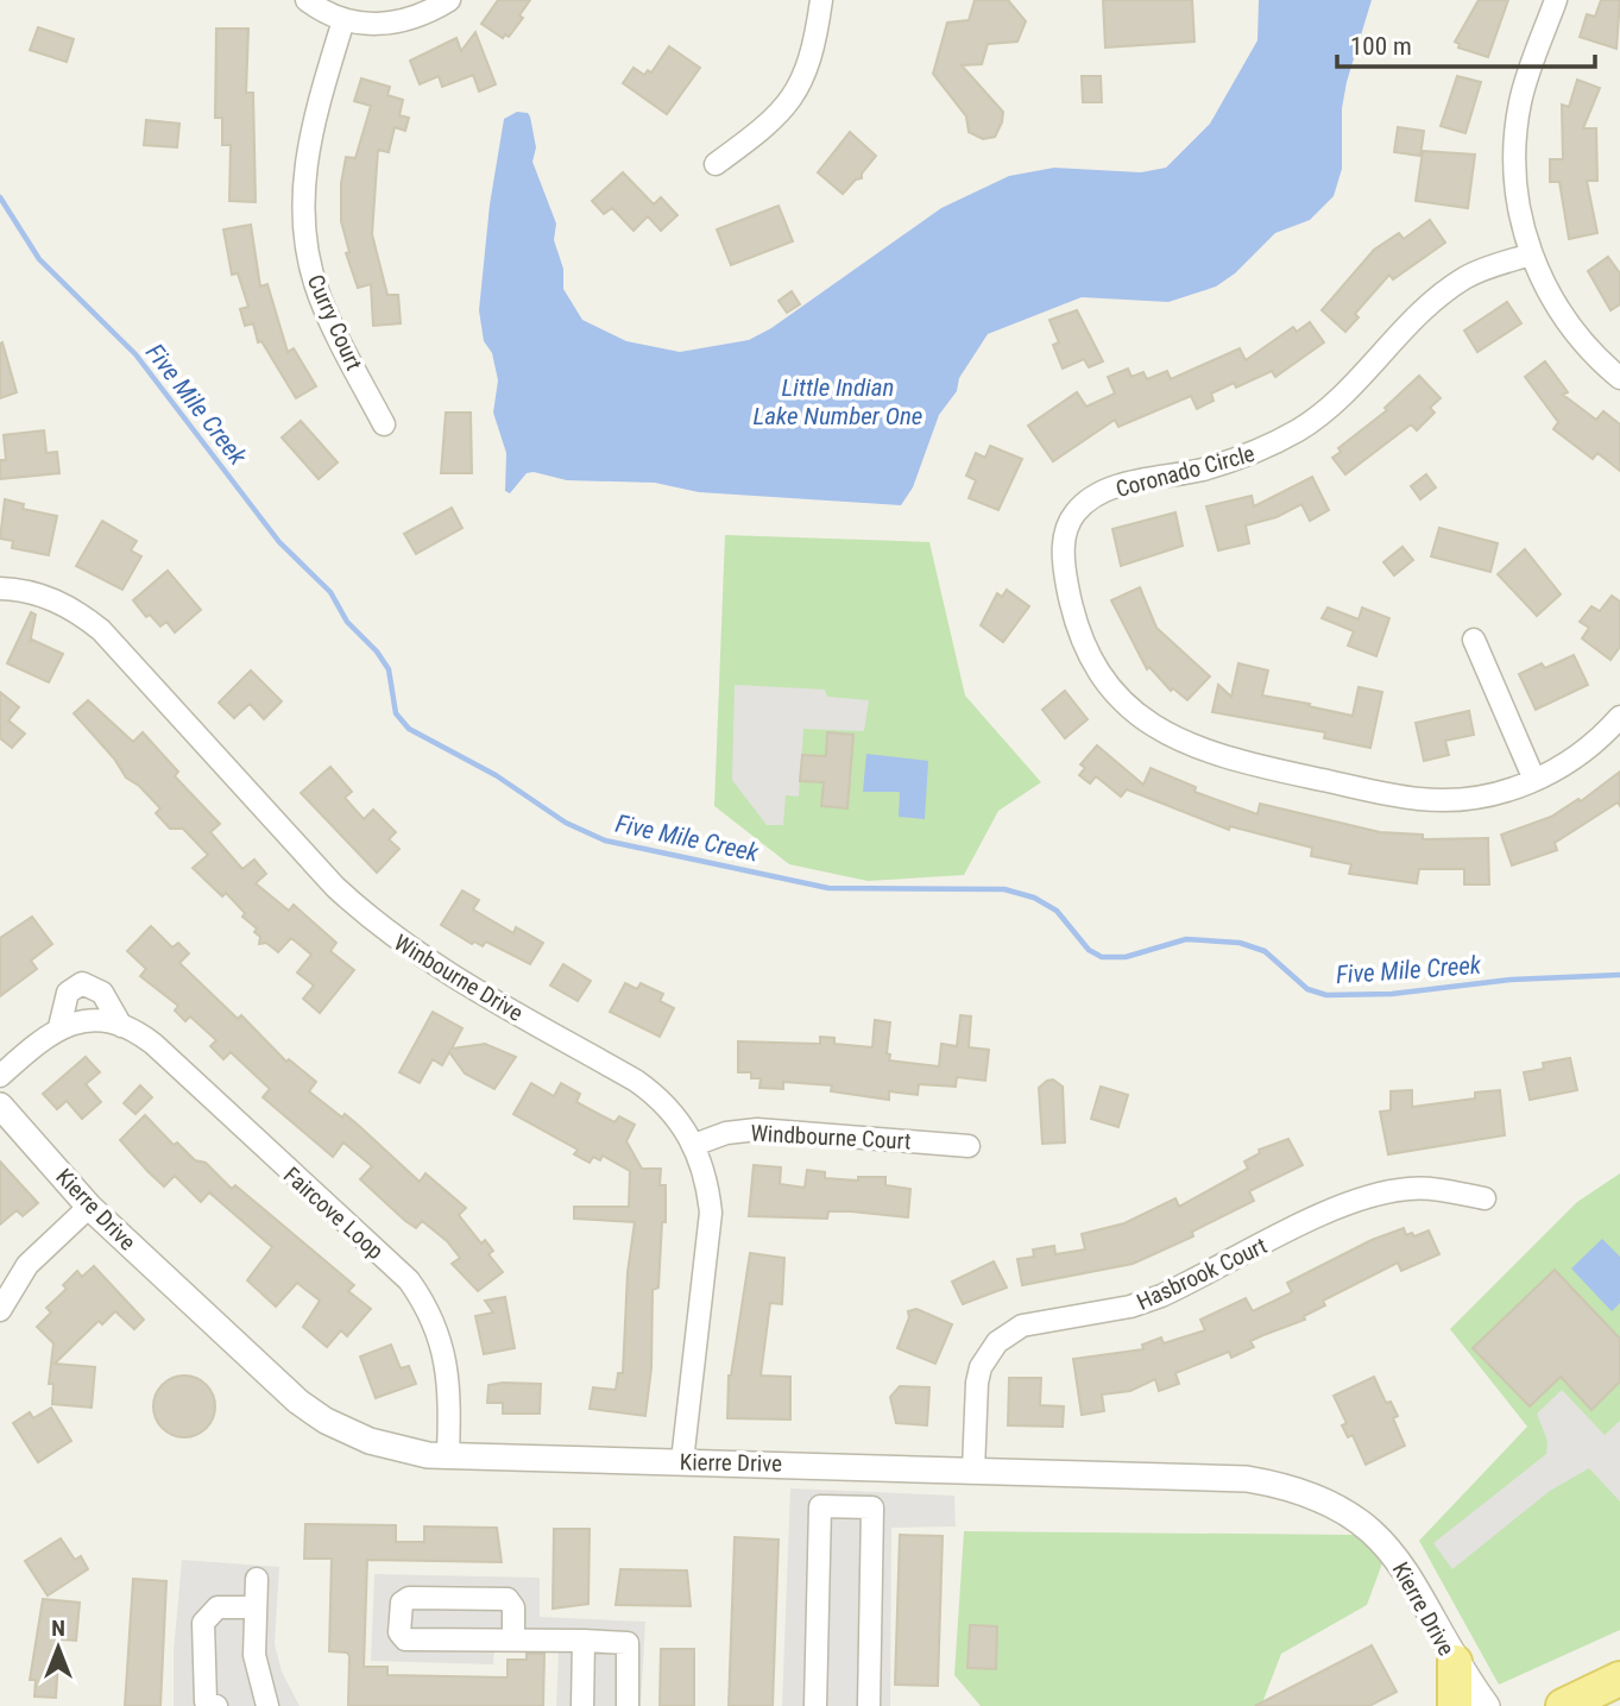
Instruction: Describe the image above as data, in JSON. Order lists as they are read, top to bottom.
{
  "streets": {
    "street": [
      "Curry Court",
      "Coronado Circle",
      "Winbourne Drive",
      "Windbourne Court",
      "Kierre Drive",
      "Faircove Loop",
      "Hasbrook Court"
    ]
  },
  "crossings": [
    ["Winbourne Drive", "Windbourne Court"],
    ["Winbourne Drive", "Kierre Drive"],
    ["Kierre Drive", "Faircove Loop"],
    ["Kierre Drive", "Hasbrook Court"]
  ],
  "water": ["Little Indian Lake Number One", "Five Mile Creek"],
  "scale_bar": "100 m",
  "north": "top"
}
